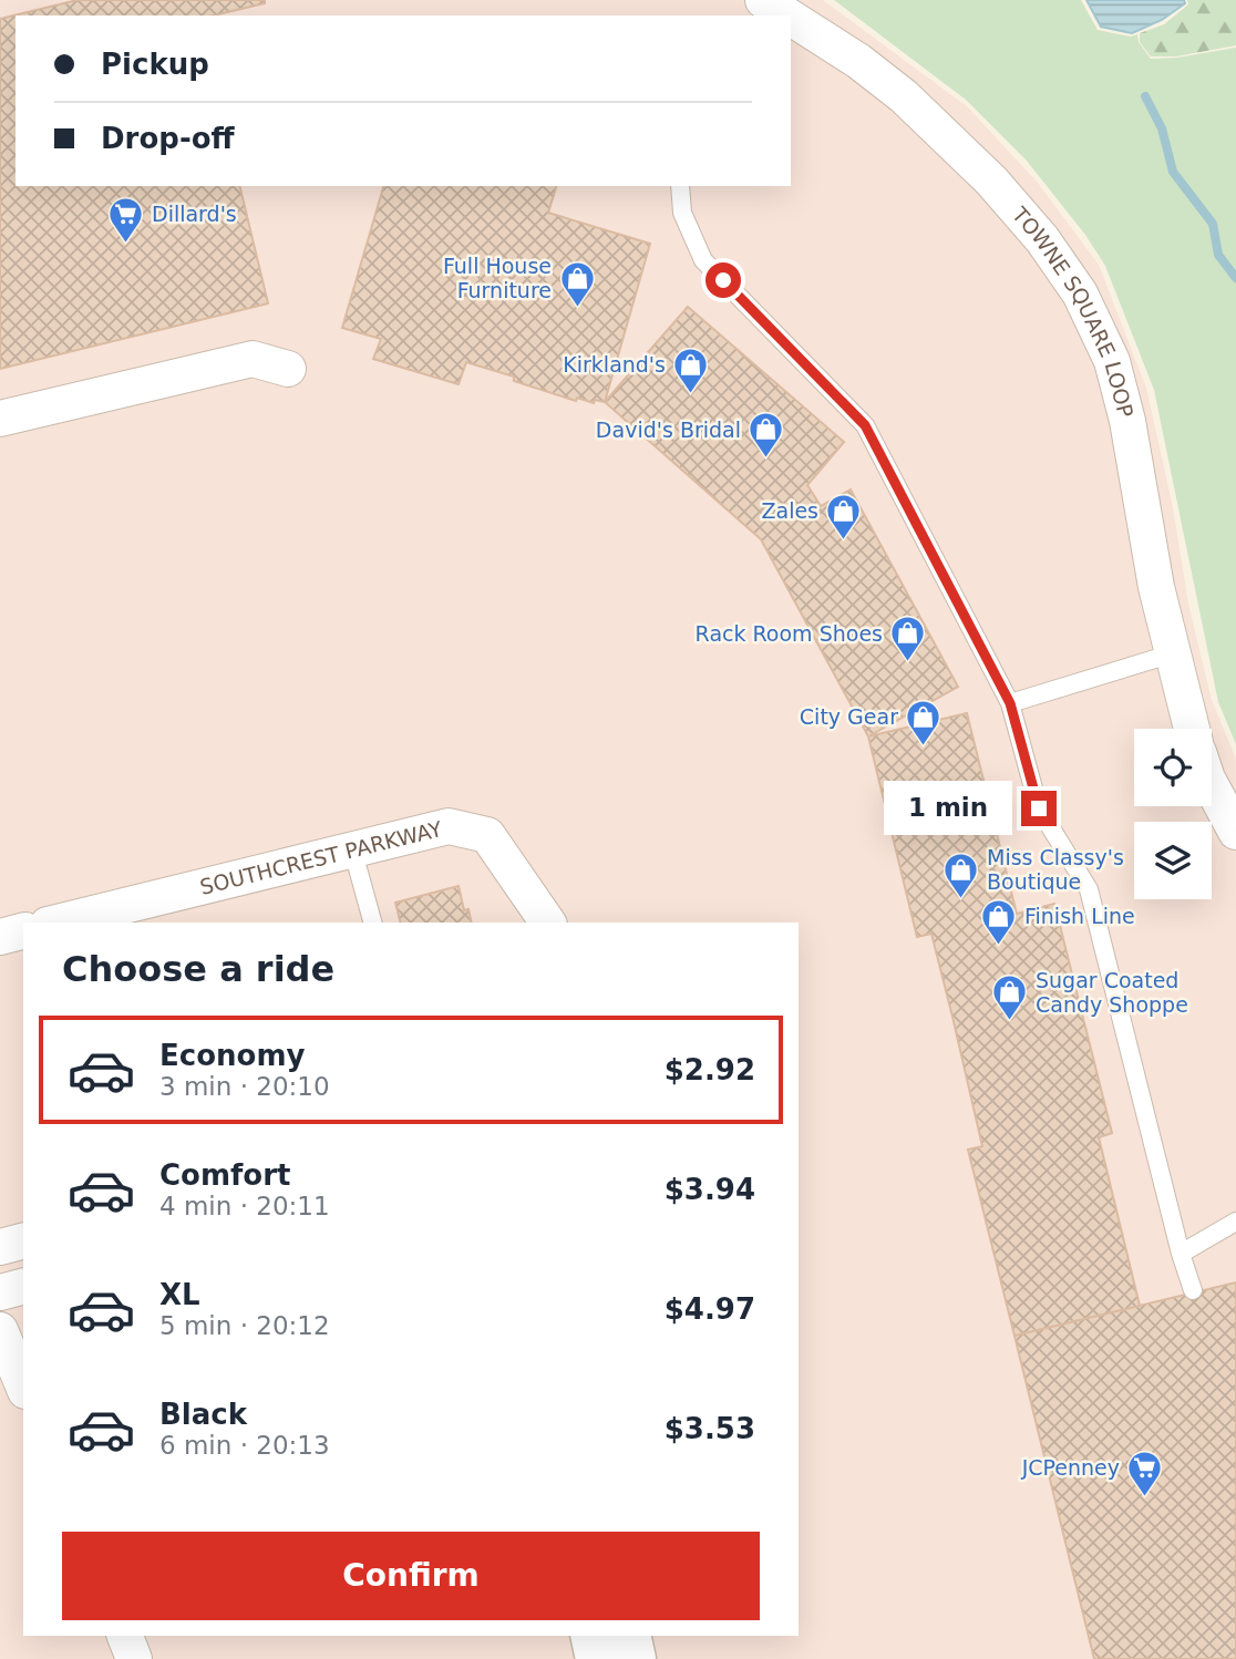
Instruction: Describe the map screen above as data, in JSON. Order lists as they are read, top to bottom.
{
  "streets": {
    "street": ["TOWNE SQUARE LOOP", "SOUTHCREST PARKWAY"]
  },
  "places": {
    "supermarket": ["Dillard's", "JCPenney"],
    "shop": [
      "Full House Furniture",
      "Kirkland's",
      "David's Bridal",
      "Zales",
      "Rack Room Shoes",
      "City Gear",
      "Miss Classy's Boutique",
      "Finish Line",
      "Sugar Coated Candy Shoppe"
    ]
  },
  "page": {
    "banner": ["Pickup", "Drop-off"],
    "bubble": "1 min",
    "heading": "Choose a ride",
    "list": [
      {
        "name": "Economy",
        "note": "3 min · 20:10",
        "value": "$2.92"
      },
      {
        "name": "Comfort",
        "note": "4 min · 20:11",
        "value": "$3.94"
      },
      {
        "name": "XL",
        "note": "5 min · 20:12",
        "value": "$4.97"
      },
      {
        "name": "Black",
        "note": "6 min · 20:13",
        "value": "$3.53"
      }
    ],
    "buttons": "Confirm"
  }
}
